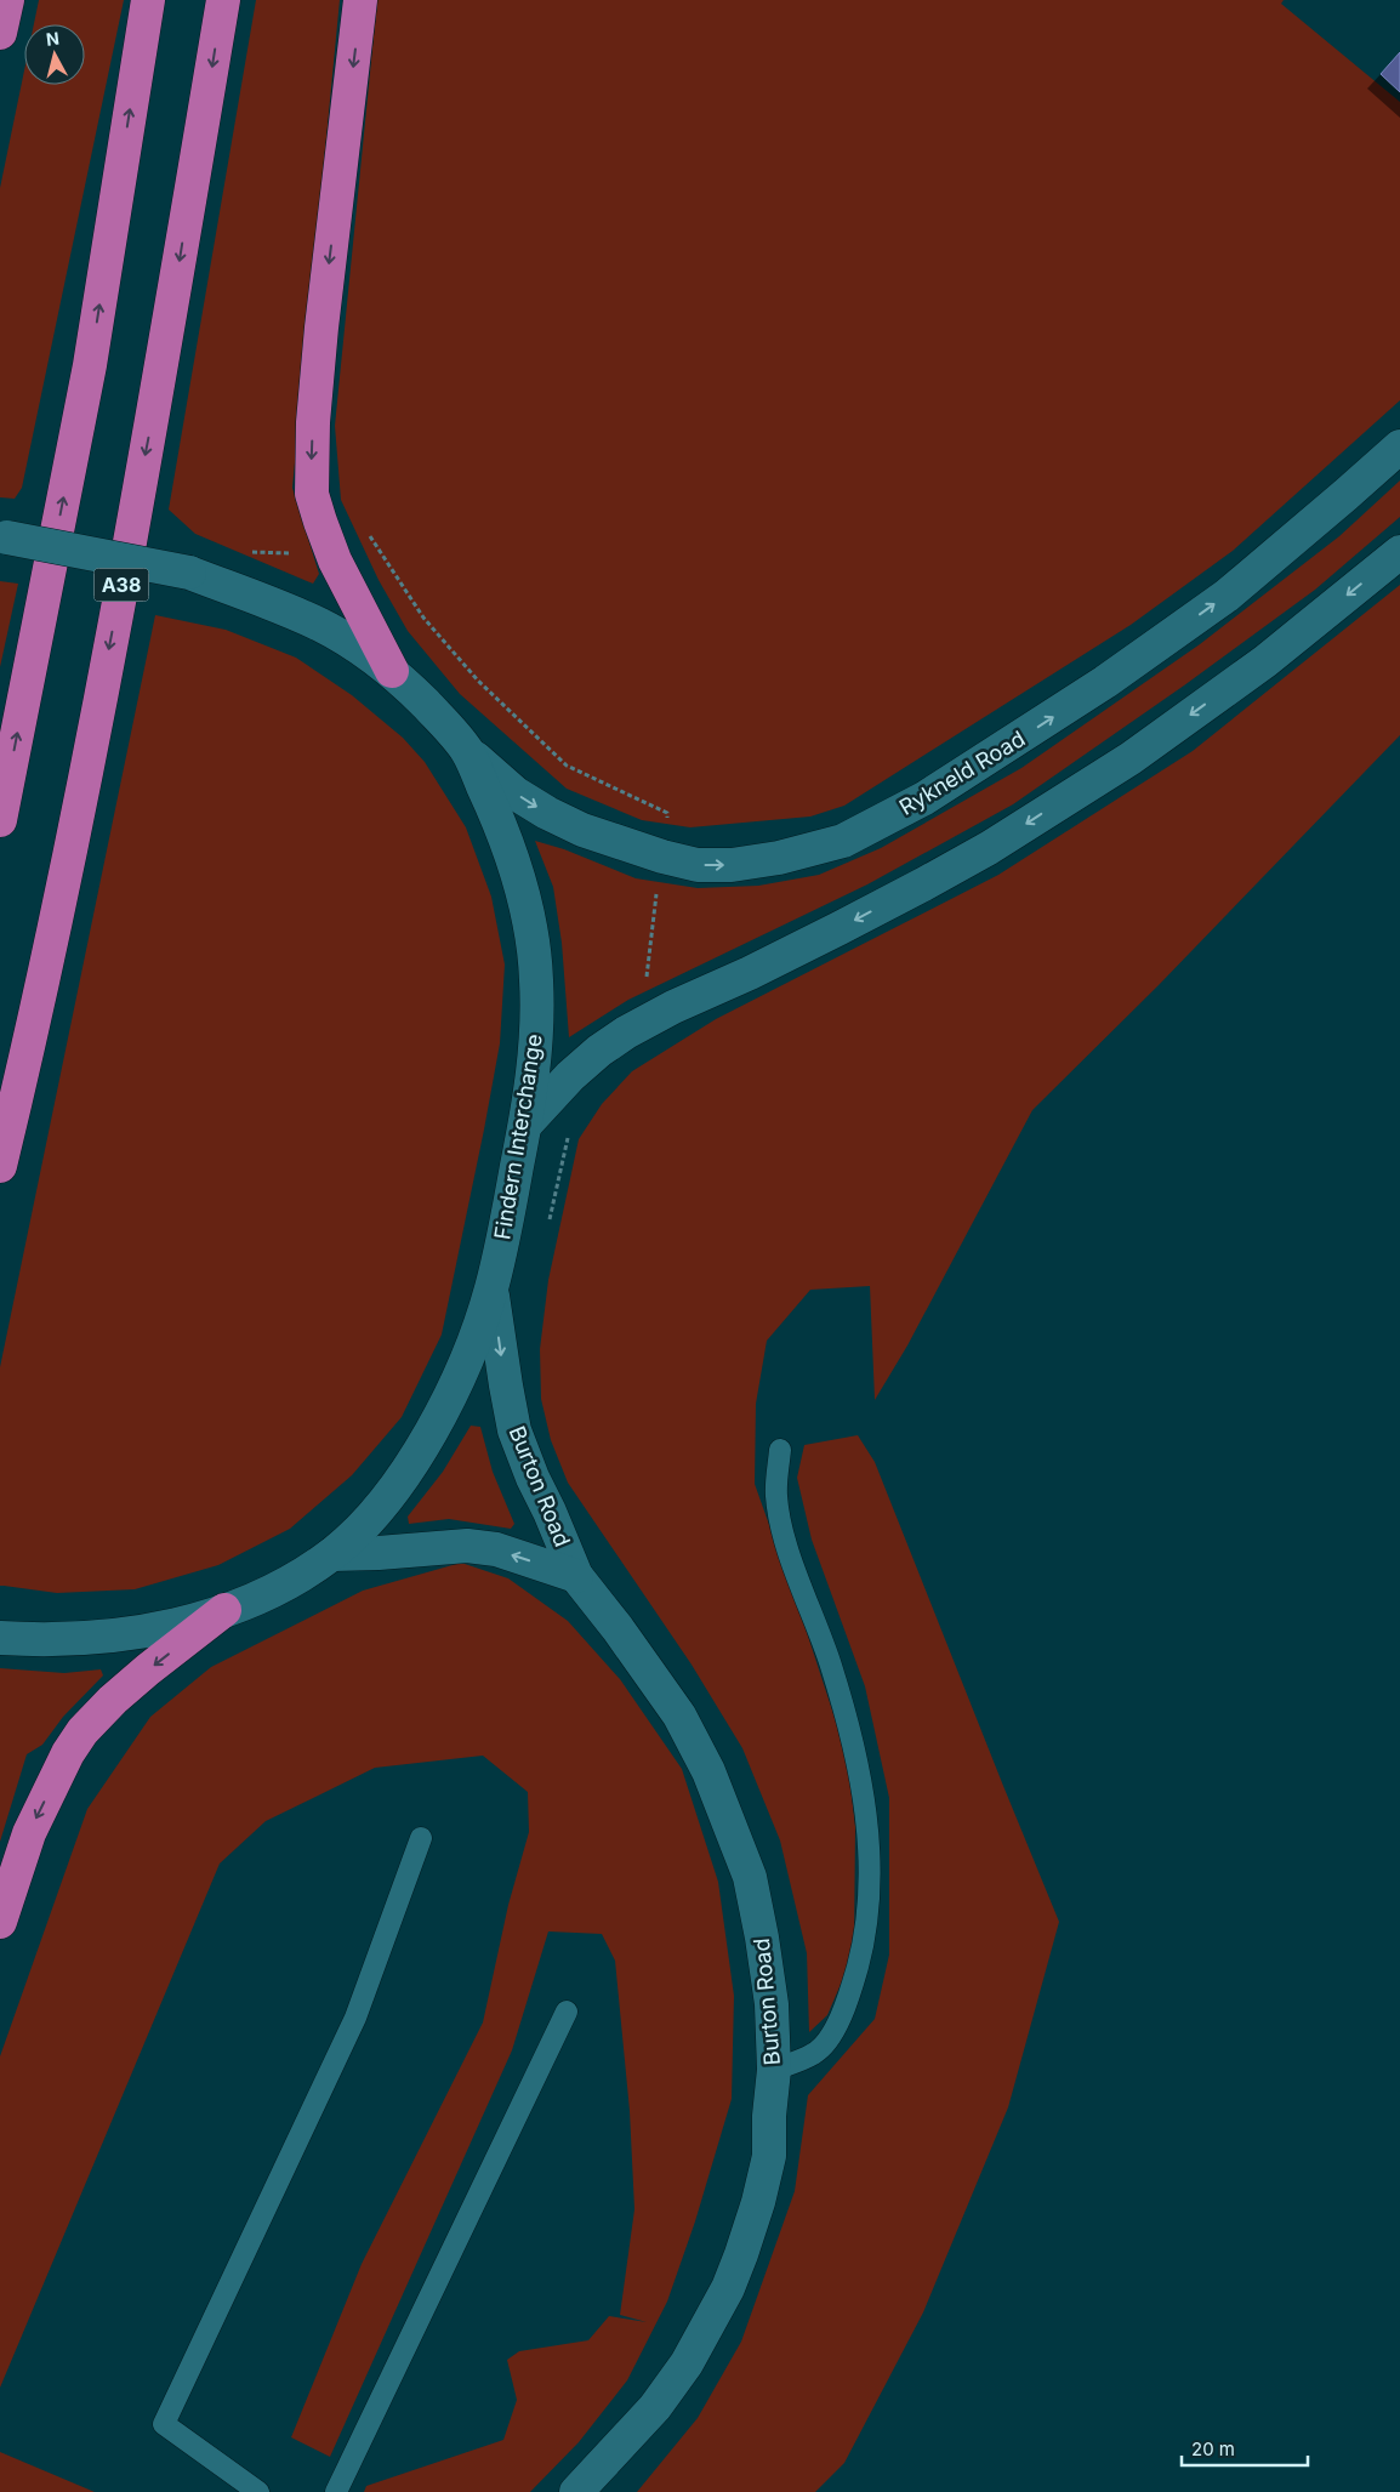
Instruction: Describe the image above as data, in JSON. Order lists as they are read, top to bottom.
{
  "streets": {
    "highway": ["A38"],
    "street": ["Rykneld Road", "Findern Interchange", "Burton Road"]
  },
  "crossings": [
    ["Rykneld Road", "Findern Interchange"],
    ["Findern Interchange", "Burton Road"]
  ],
  "scale_bar": "20 m",
  "north": "top"
}
